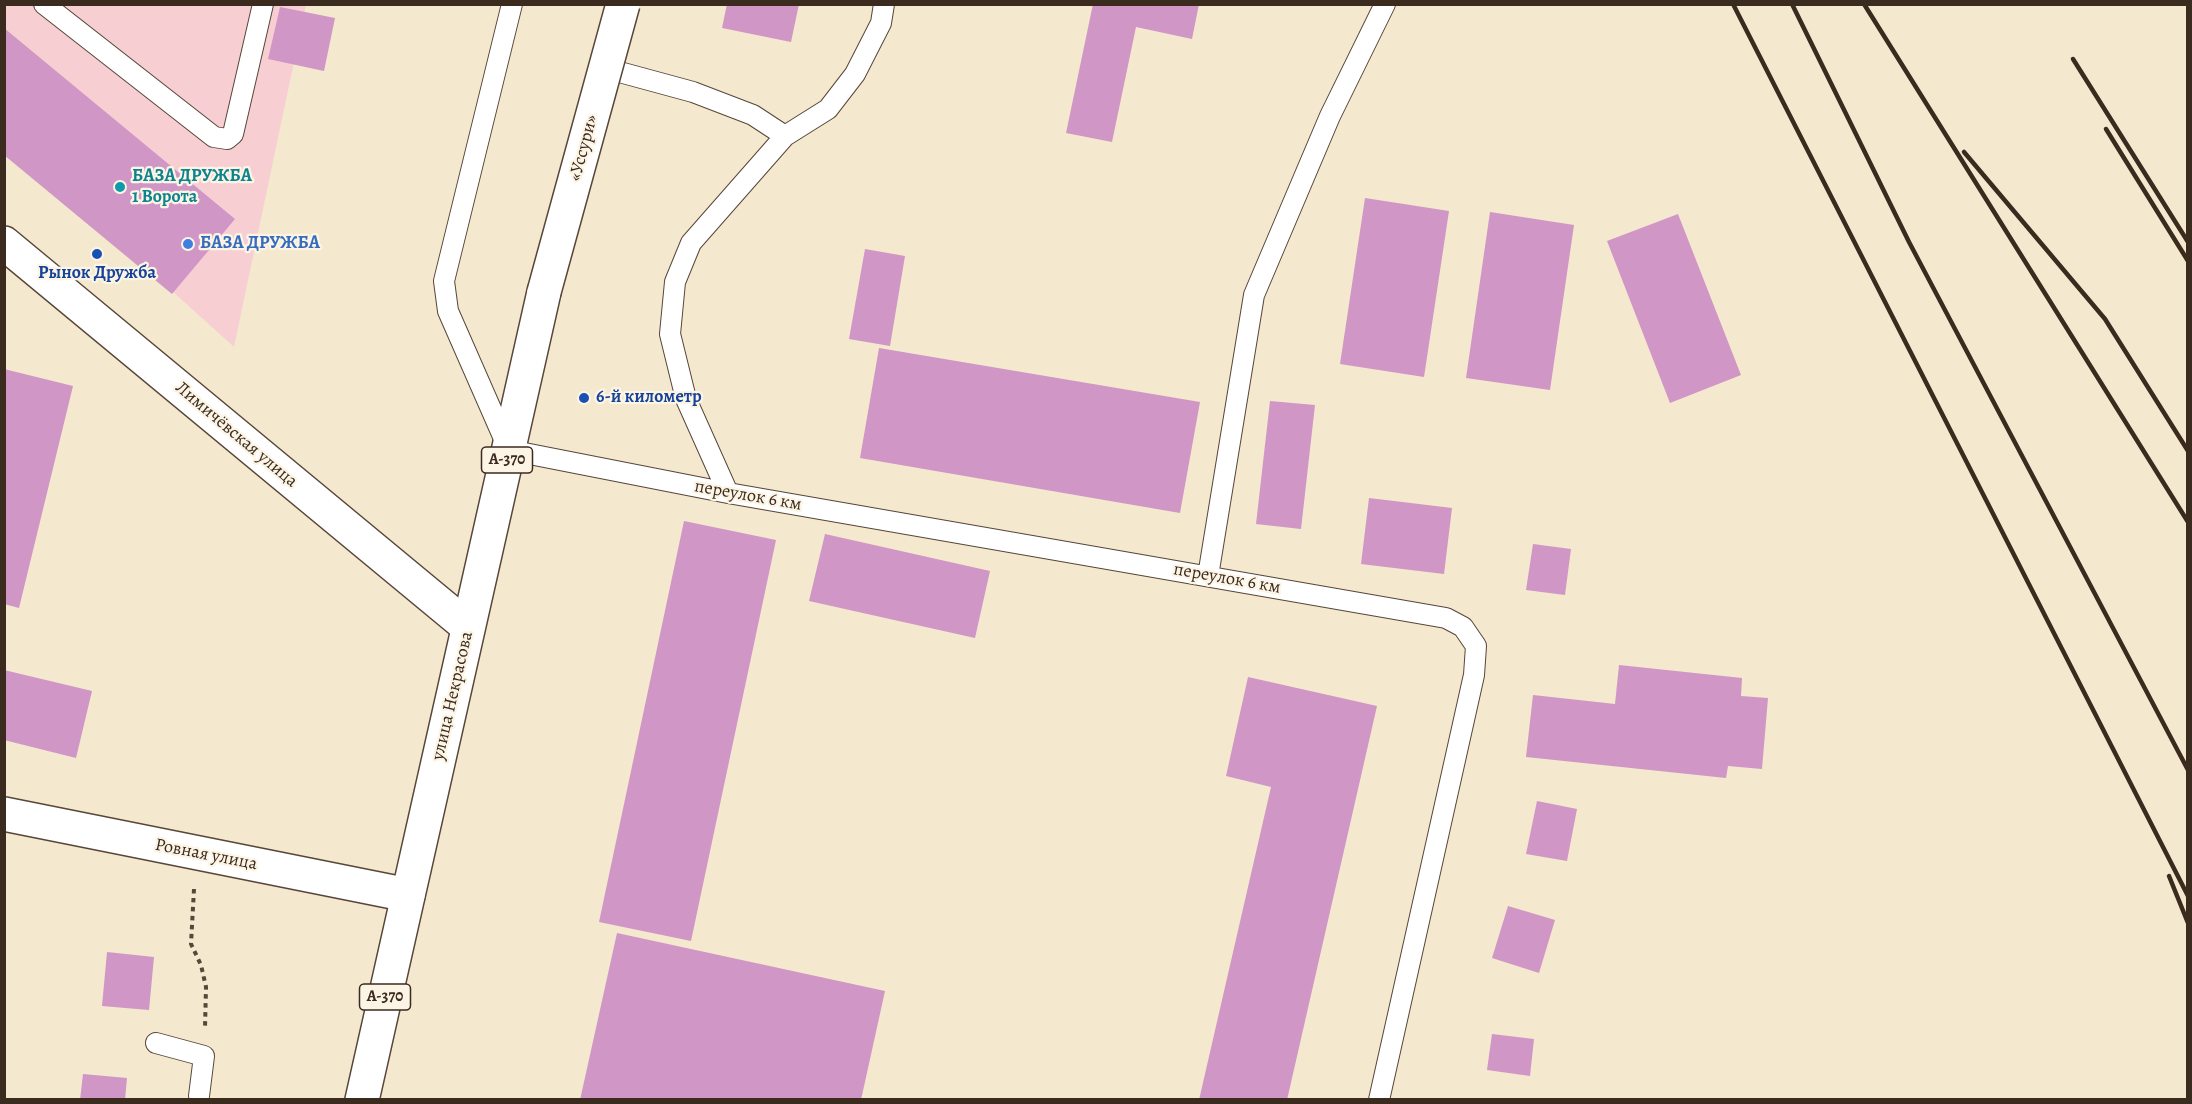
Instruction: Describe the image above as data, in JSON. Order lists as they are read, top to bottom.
{
  "streets": {
    "main road": [
      "«Уссури»",
      "Лимичёвская улица",
      "А-370",
      "улица Некрасова",
      "Ровная улица"
    ],
    "lane": ["переулок 6 км"]
  },
  "crossings": [
    ["«Уссури»", "улица Некрасова"],
    ["Лимичёвская улица", "улица Некрасова"],
    ["переулок 6 км", "улица Некрасова"],
    ["улица Некрасова", "Ровная улица"]
  ],
  "places": [
    "БАЗА ДРУЖБА 1 Ворота",
    "БАЗА ДРУЖБА",
    "Рынок Дружба",
    "6-й километр"
  ]
}
